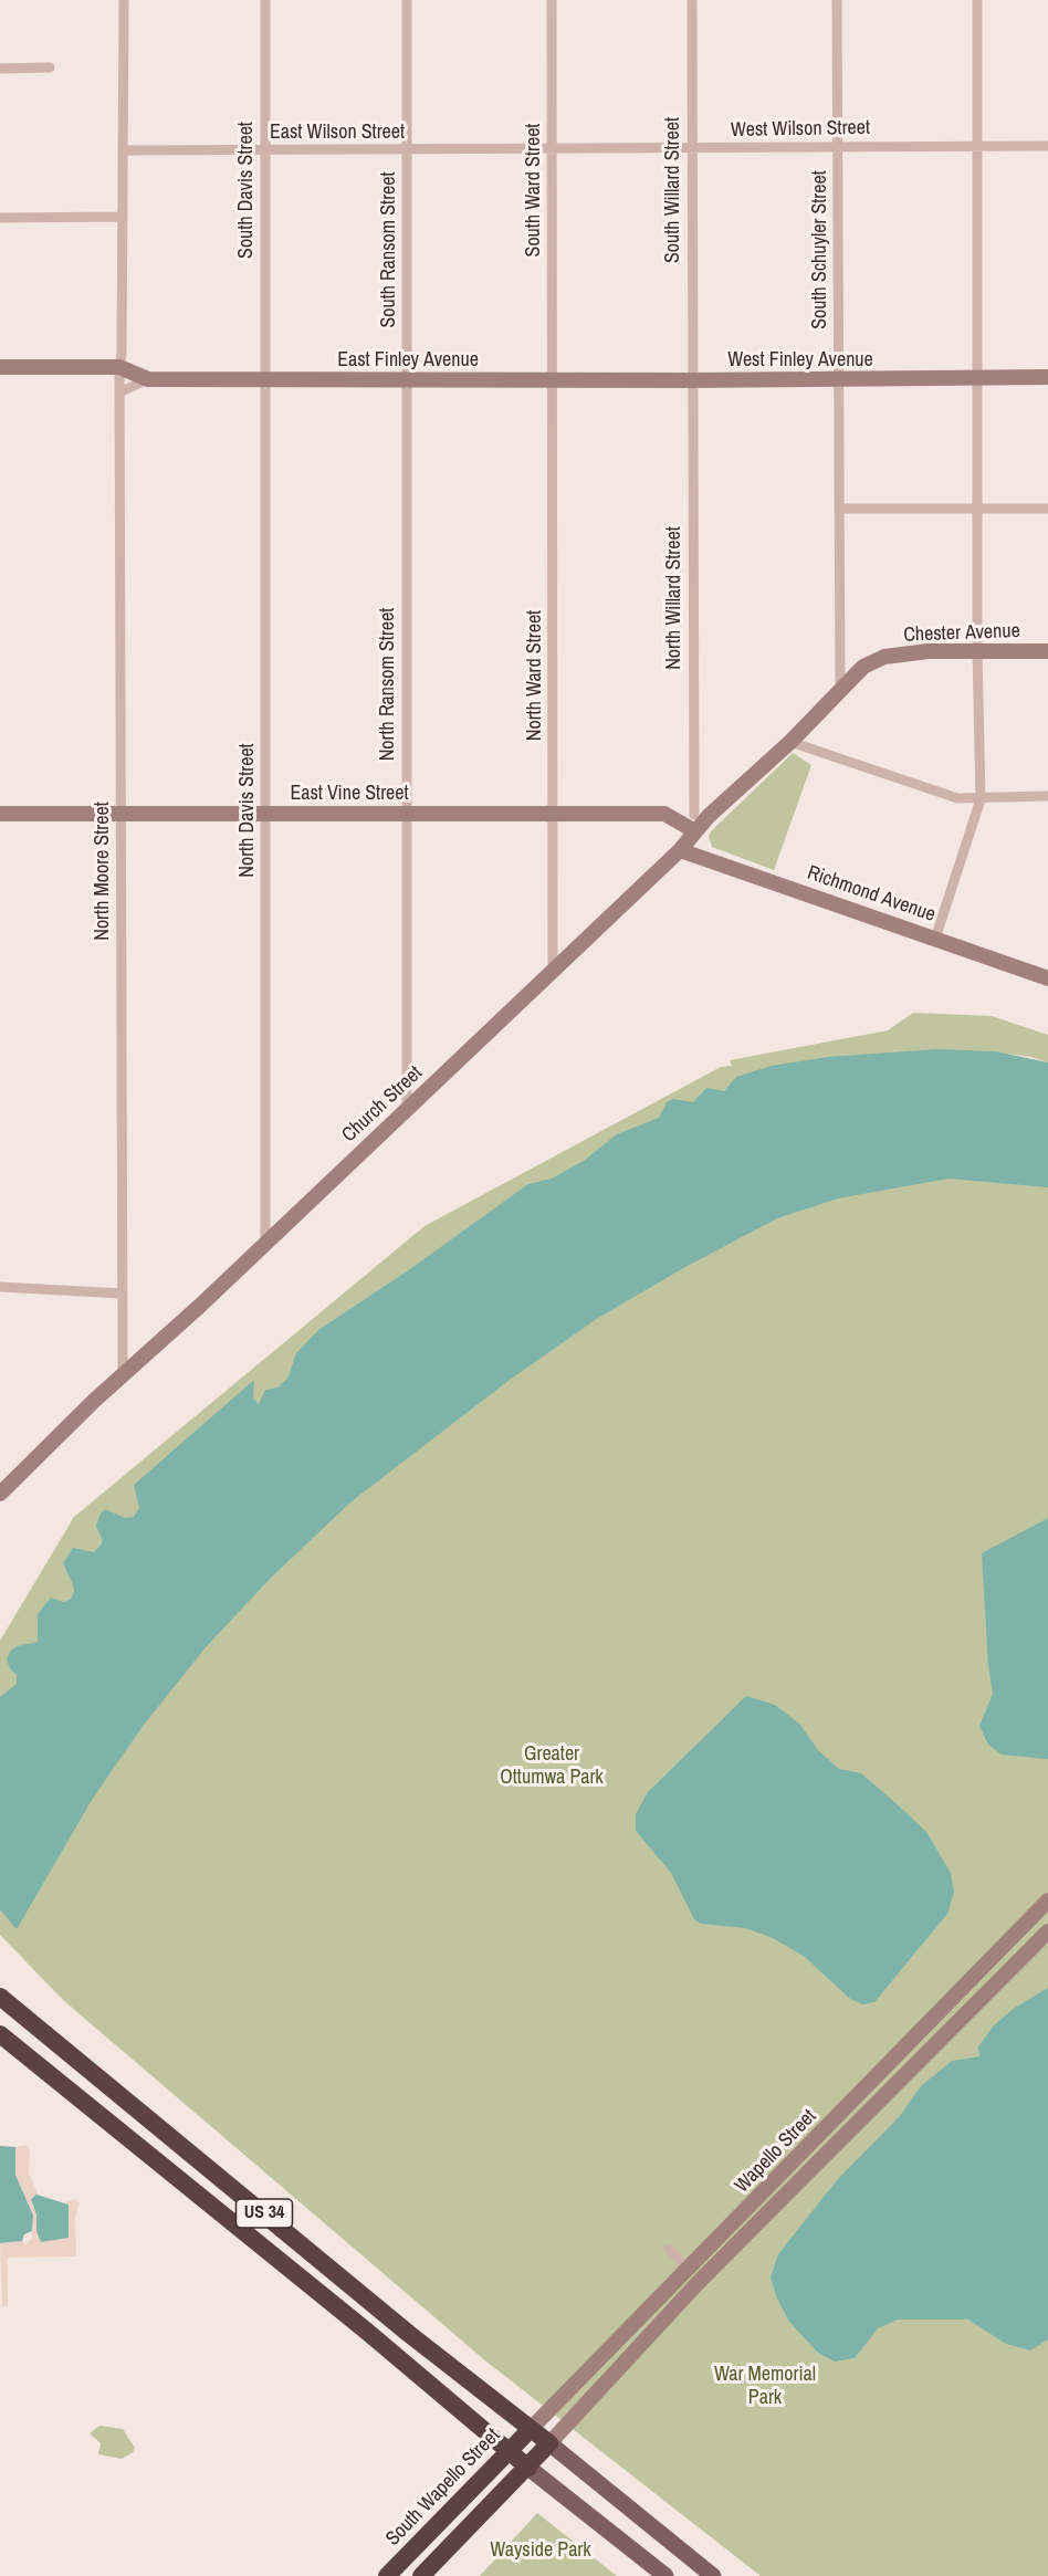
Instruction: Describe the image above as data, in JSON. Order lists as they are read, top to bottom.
{
  "streets": {
    "highway": ["US 34", "South Wapello Street"],
    "main road": [
      "East Finley Avenue",
      "West Finley Avenue",
      "Chester Avenue",
      "East Vine Street",
      "Richmond Avenue",
      "Church Street",
      "Wapello Street"
    ],
    "street": [
      "West Wilson Street",
      "East Wilson Street",
      "South Davis Street",
      "South Ward Street",
      "South Willard Street",
      "South Ransom Street",
      "South Schuyler Street",
      "North Willard Street",
      "North Ward Street",
      "North Ransom Street",
      "North Davis Street",
      "North Moore Street"
    ]
  },
  "crossings": [
    ["West Wilson Street", "East Wilson Street"],
    ["West Wilson Street", "South Ward Street"],
    ["West Wilson Street", "South Willard Street"],
    ["West Wilson Street", "South Schuyler Street"],
    ["East Wilson Street", "South Davis Street"],
    ["East Wilson Street", "South Ward Street"],
    ["East Wilson Street", "South Ransom Street"],
    ["East Wilson Street", "North Moore Street"],
    ["South Davis Street", "East Finley Avenue"],
    ["South Davis Street", "North Davis Street"],
    ["South Ward Street", "East Finley Avenue"],
    ["South Ward Street", "West Finley Avenue"],
    ["South Ward Street", "North Ward Street"],
    ["South Willard Street", "West Finley Avenue"],
    ["South Willard Street", "North Willard Street"],
    ["South Ransom Street", "East Finley Avenue"],
    ["South Ransom Street", "North Ransom Street"],
    ["South Schuyler Street", "West Finley Avenue"],
    ["South Schuyler Street", "Chester Avenue"],
    ["East Finley Avenue", "West Finley Avenue"],
    ["East Finley Avenue", "North Ward Street"],
    ["East Finley Avenue", "North Ransom Street"],
    ["East Finley Avenue", "North Davis Street"],
    ["West Finley Avenue", "North Willard Street"],
    ["West Finley Avenue", "North Ward Street"],
    ["Chester Avenue", "Church Street"],
    ["North Ward Street", "East Vine Street"],
    ["North Ward Street", "Church Street"],
    ["North Ransom Street", "East Vine Street"],
    ["North Ransom Street", "Church Street"],
    ["East Vine Street", "North Davis Street"],
    ["East Vine Street", "North Moore Street"],
    ["East Vine Street", "Church Street"],
    ["North Davis Street", "Church Street"],
    ["North Moore Street", "Church Street"],
    ["Richmond Avenue", "Church Street"],
    ["Wapello Street", "US 34"],
    ["Wapello Street", "South Wapello Street"],
    ["US 34", "South Wapello Street"]
  ],
  "parks": ["Greater Ottumwa Park", "War Memorial Park", "Wayside Park"]
}
